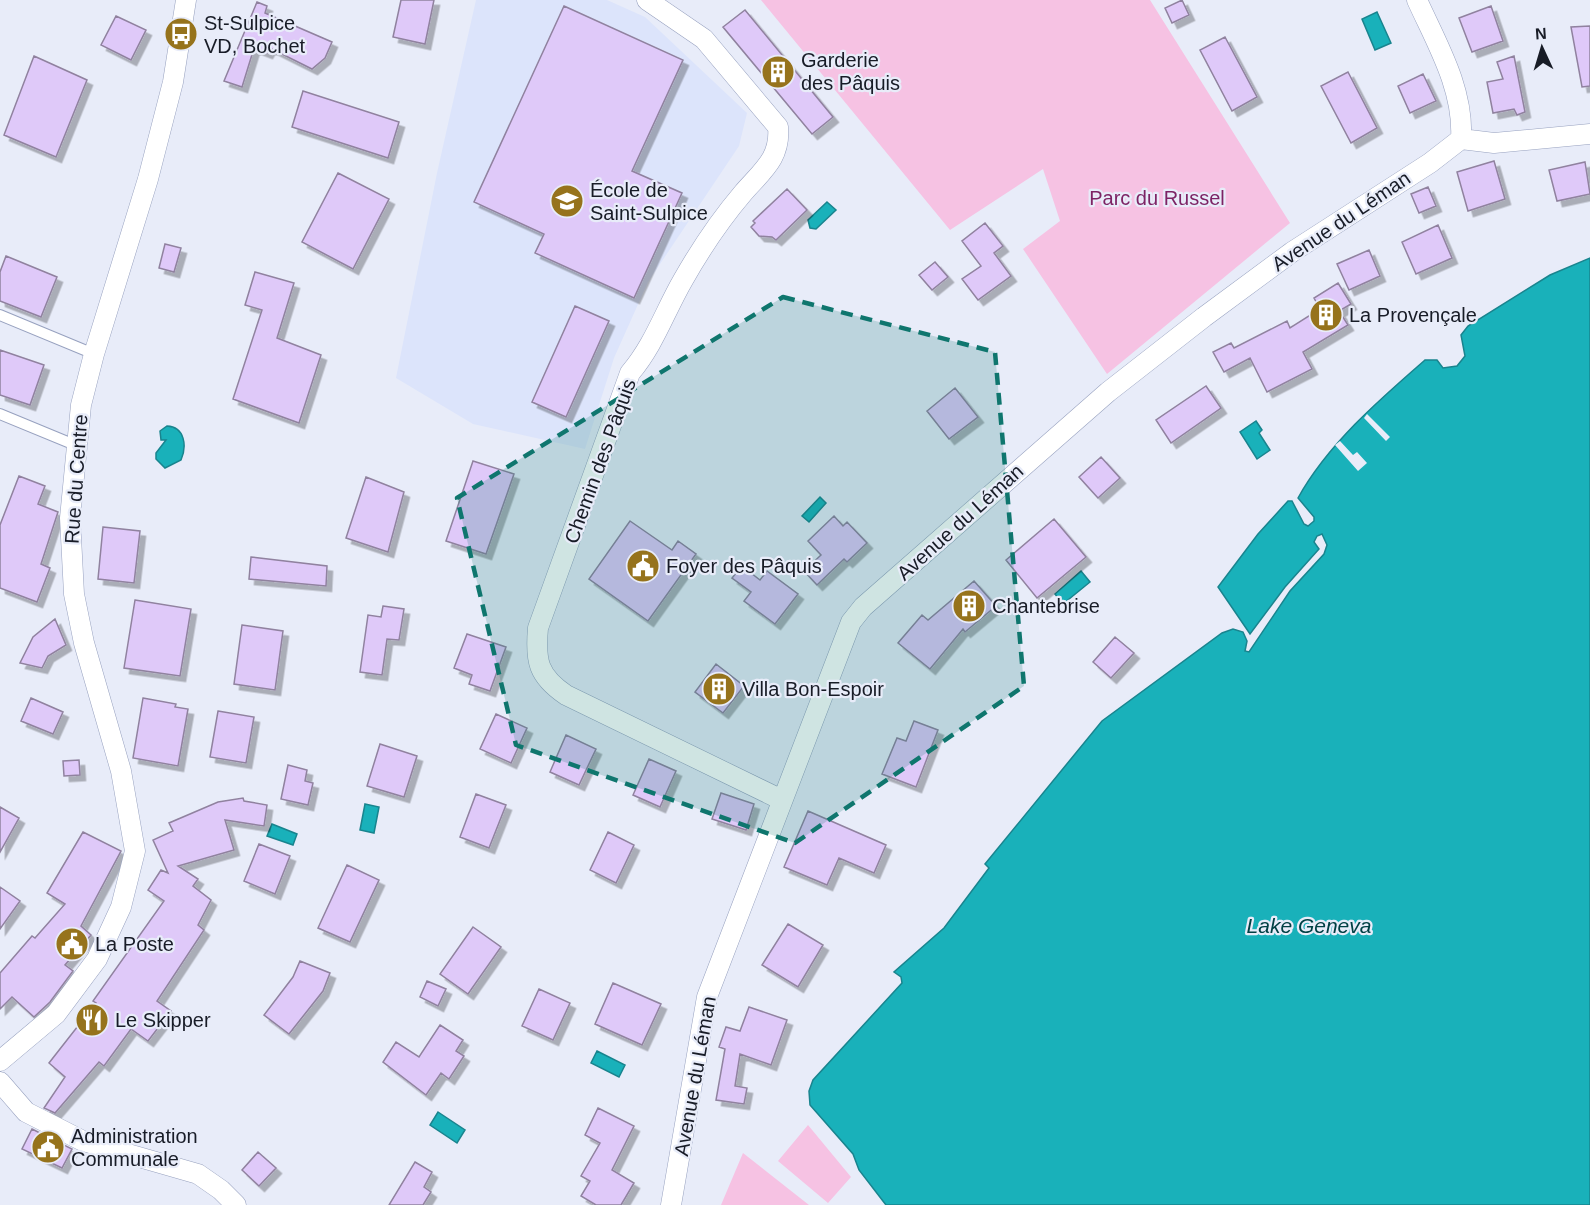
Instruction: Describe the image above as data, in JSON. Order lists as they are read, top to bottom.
{
  "streets": {
    "street": ["Avenue du Léman", "Chemin des Pâquis", "Rue du Centre"]
  },
  "crossings": [
    ["Avenue du Léman", "Chemin des Pâquis"]
  ],
  "water": ["Lake Geneva"],
  "parks": ["Parc du Russel"],
  "places": {
    "bus stop": ["St-Sulpice VD, Bochet"],
    "building": [
      "Garderie des Pâquis",
      "La Provençale",
      "Chantebrise",
      "Villa Bon-Espoir"
    ],
    "school or university": ["École de Saint-Sulpice"],
    "public building": ["Foyer des Pâquis", "La Poste", "Administration Communale"],
    "restaurant": ["Le Skipper"]
  },
  "north": "top"
}
